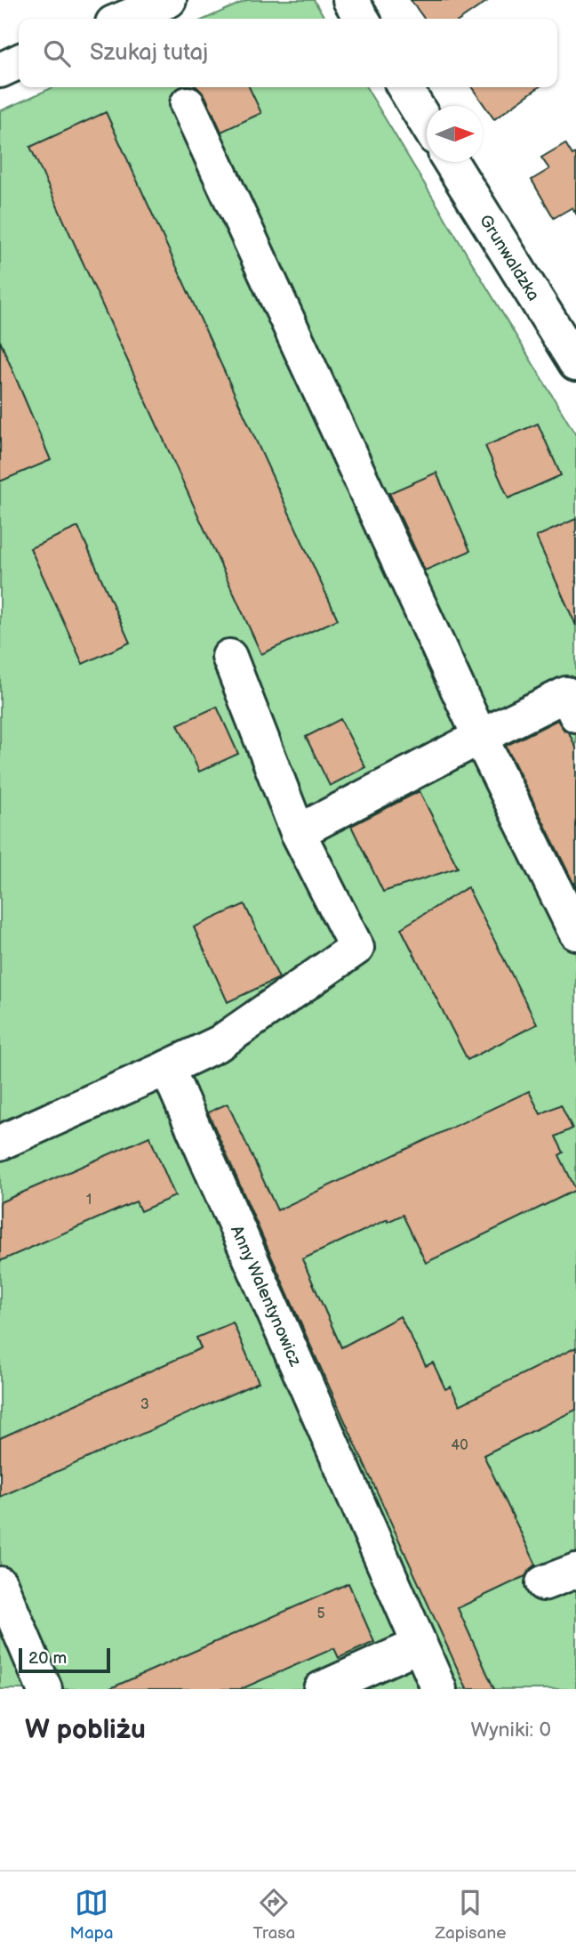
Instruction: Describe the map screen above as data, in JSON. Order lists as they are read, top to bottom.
{
  "streets": {
    "street": ["Grunwaldzka", "Anny Walentynowicz"]
  },
  "house_numbers": [
    "1",
    "3",
    "40",
    "5"
  ],
  "scale_bar": "20 m",
  "north": "right",
  "page": {
    "search": "Szukaj tutaj",
    "scale": "20 m",
    "heading": ["W pobliżu", "Wyniki: 0"],
    "nav": ["Mapa", "Trasa", "Zapisane"]
  }
}
